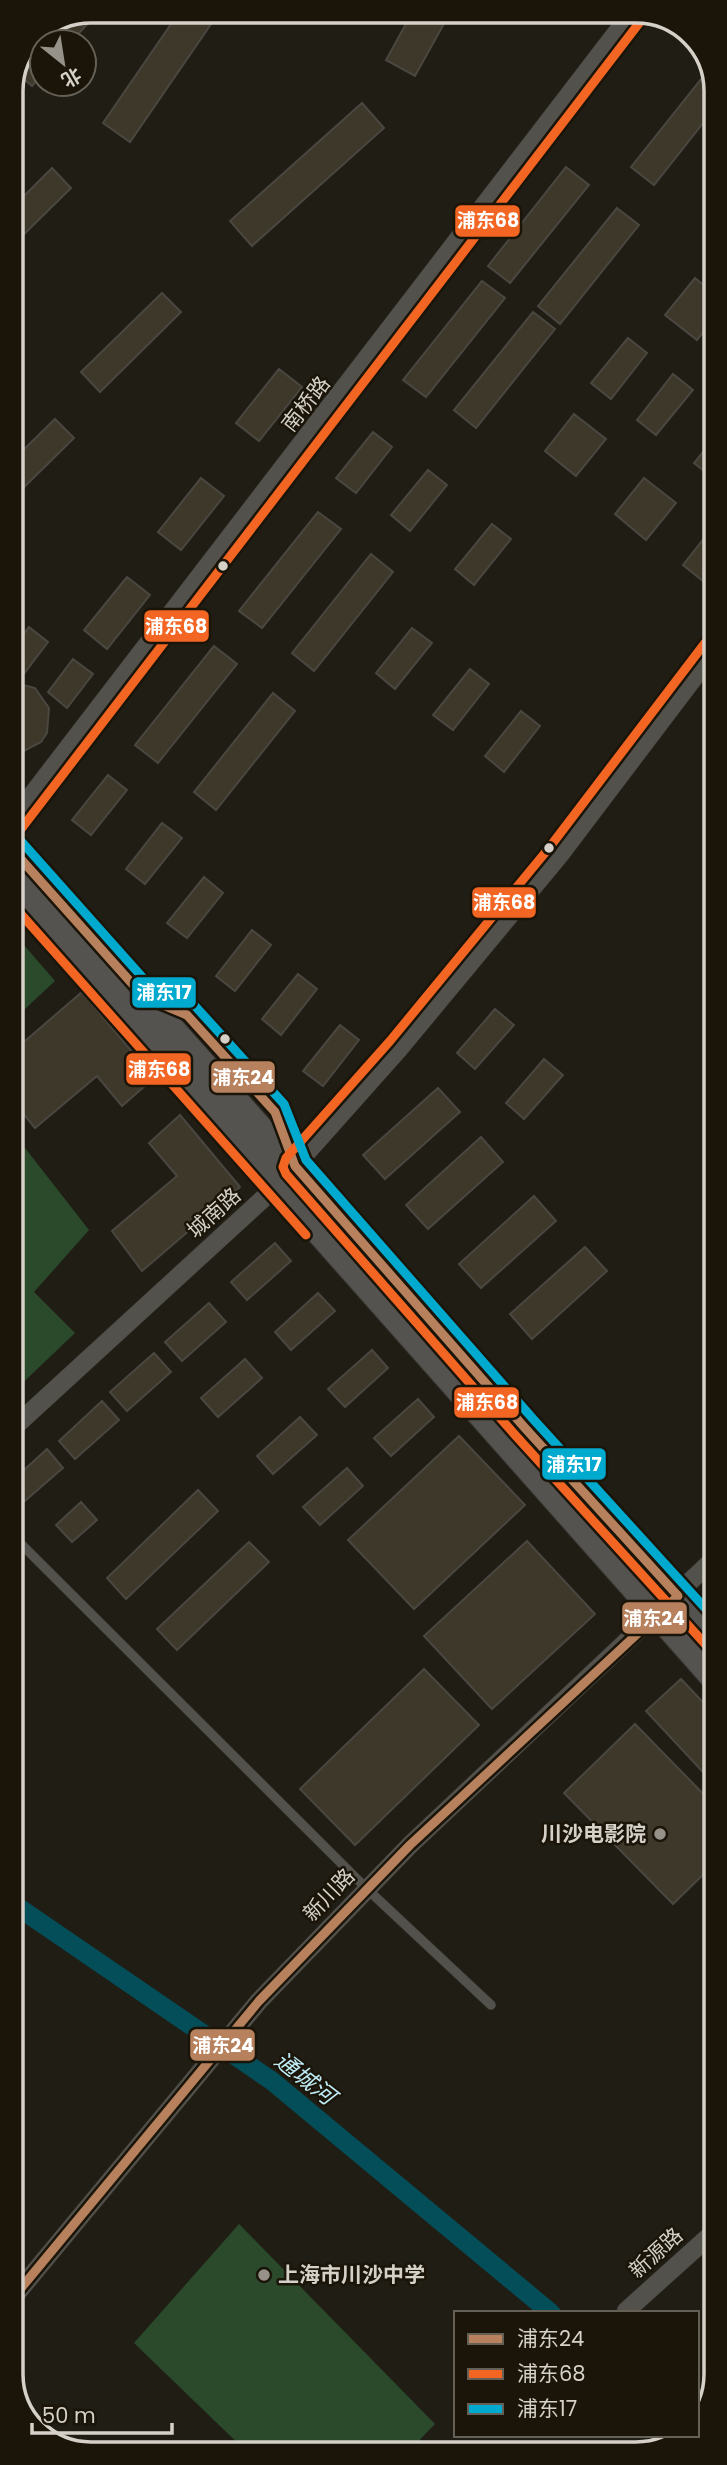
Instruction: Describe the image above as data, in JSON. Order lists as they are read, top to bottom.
{
  "streets": {
    "street": [
      "南桥路",
      "城南路",
      "新川路",
      "新源路"
    ]
  },
  "water": ["通城河"],
  "places": ["川沙电影院", "上海市川沙中学"],
  "lines": ["transit line 浦东68", "transit line 浦东17", "transit line 浦东24"],
  "legend": ["浦东24", "浦东68", "浦东17"],
  "scale_bar": "50 m",
  "north": "bottom right"
}
